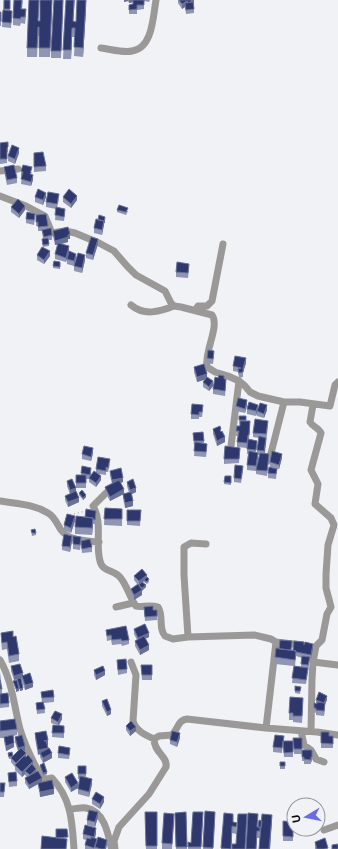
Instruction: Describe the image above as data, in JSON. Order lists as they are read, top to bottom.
{
  "north": "left"
}
